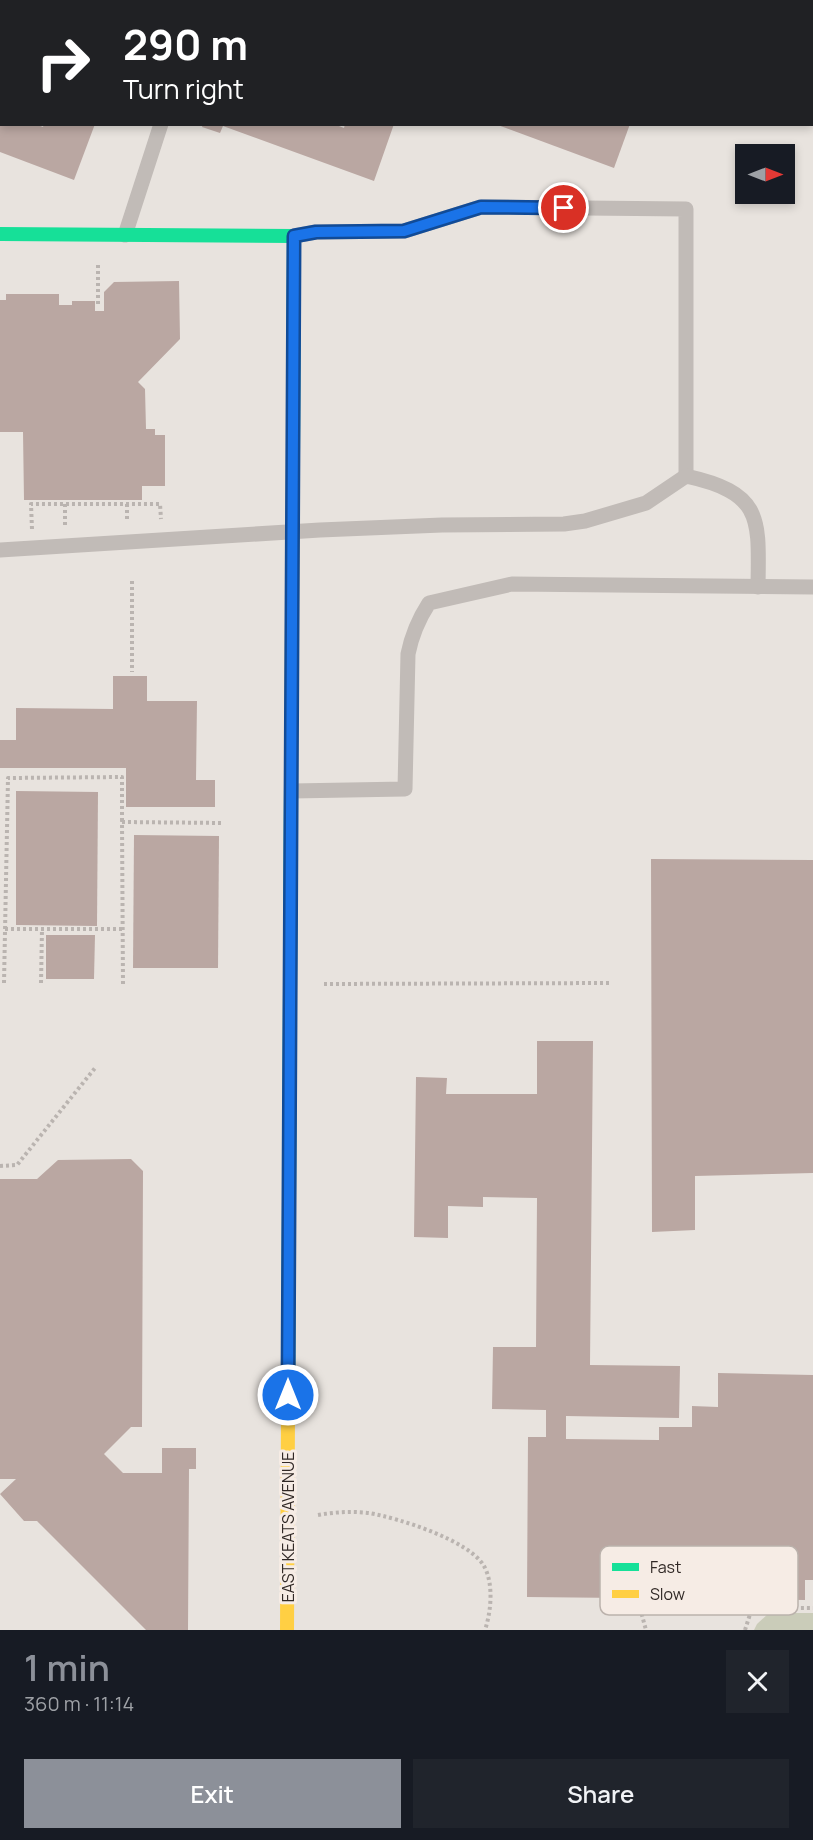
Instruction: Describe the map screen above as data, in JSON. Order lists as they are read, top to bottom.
{
  "streets": {
    "street": ["EAST KEATS AVENUE"]
  },
  "legend": ["Fast", "Slow"],
  "north": "right",
  "page": {
    "turn": ["290 m", "Turn right"],
    "heading": ["1 min", "360 m · 11:14"],
    "buttons": ["Exit", "Share"]
  }
}
